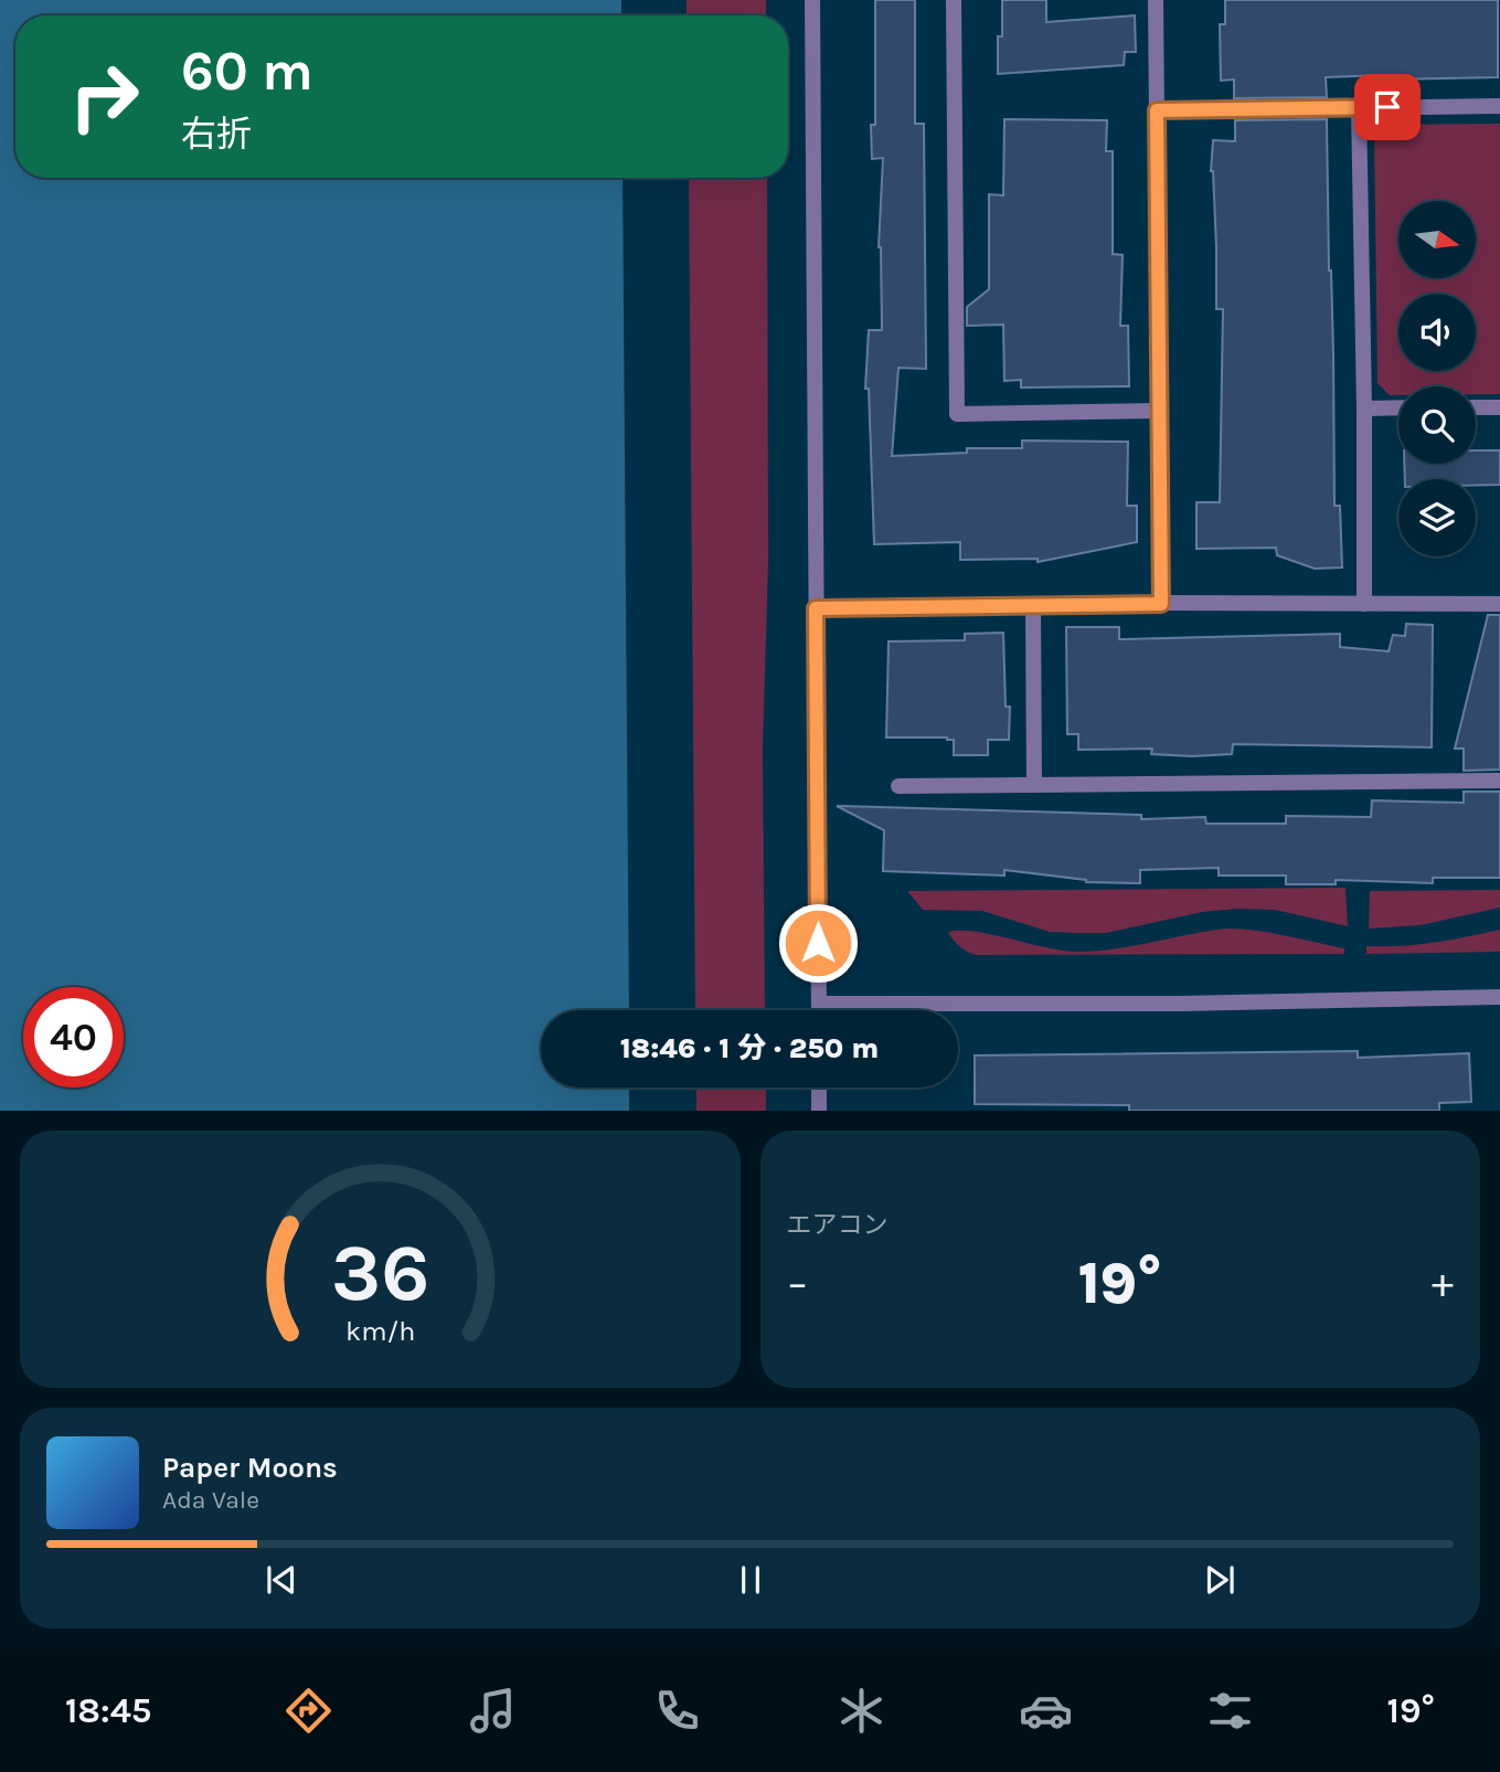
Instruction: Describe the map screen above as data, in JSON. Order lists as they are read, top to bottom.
{
  "north": "right",
  "page": {
    "turn": ["60 m", "右折"],
    "limit": "40",
    "trip": "18:46 · 1 分 · 250 m",
    "tile": "エアコン",
    "heat": ["−", "19°", "+"],
    "song": ["Paper Moons", "Ada Vale"],
    "tabs": ["18:45", "19°"],
    "gauge": ["36", "km/h"]
  }
}
